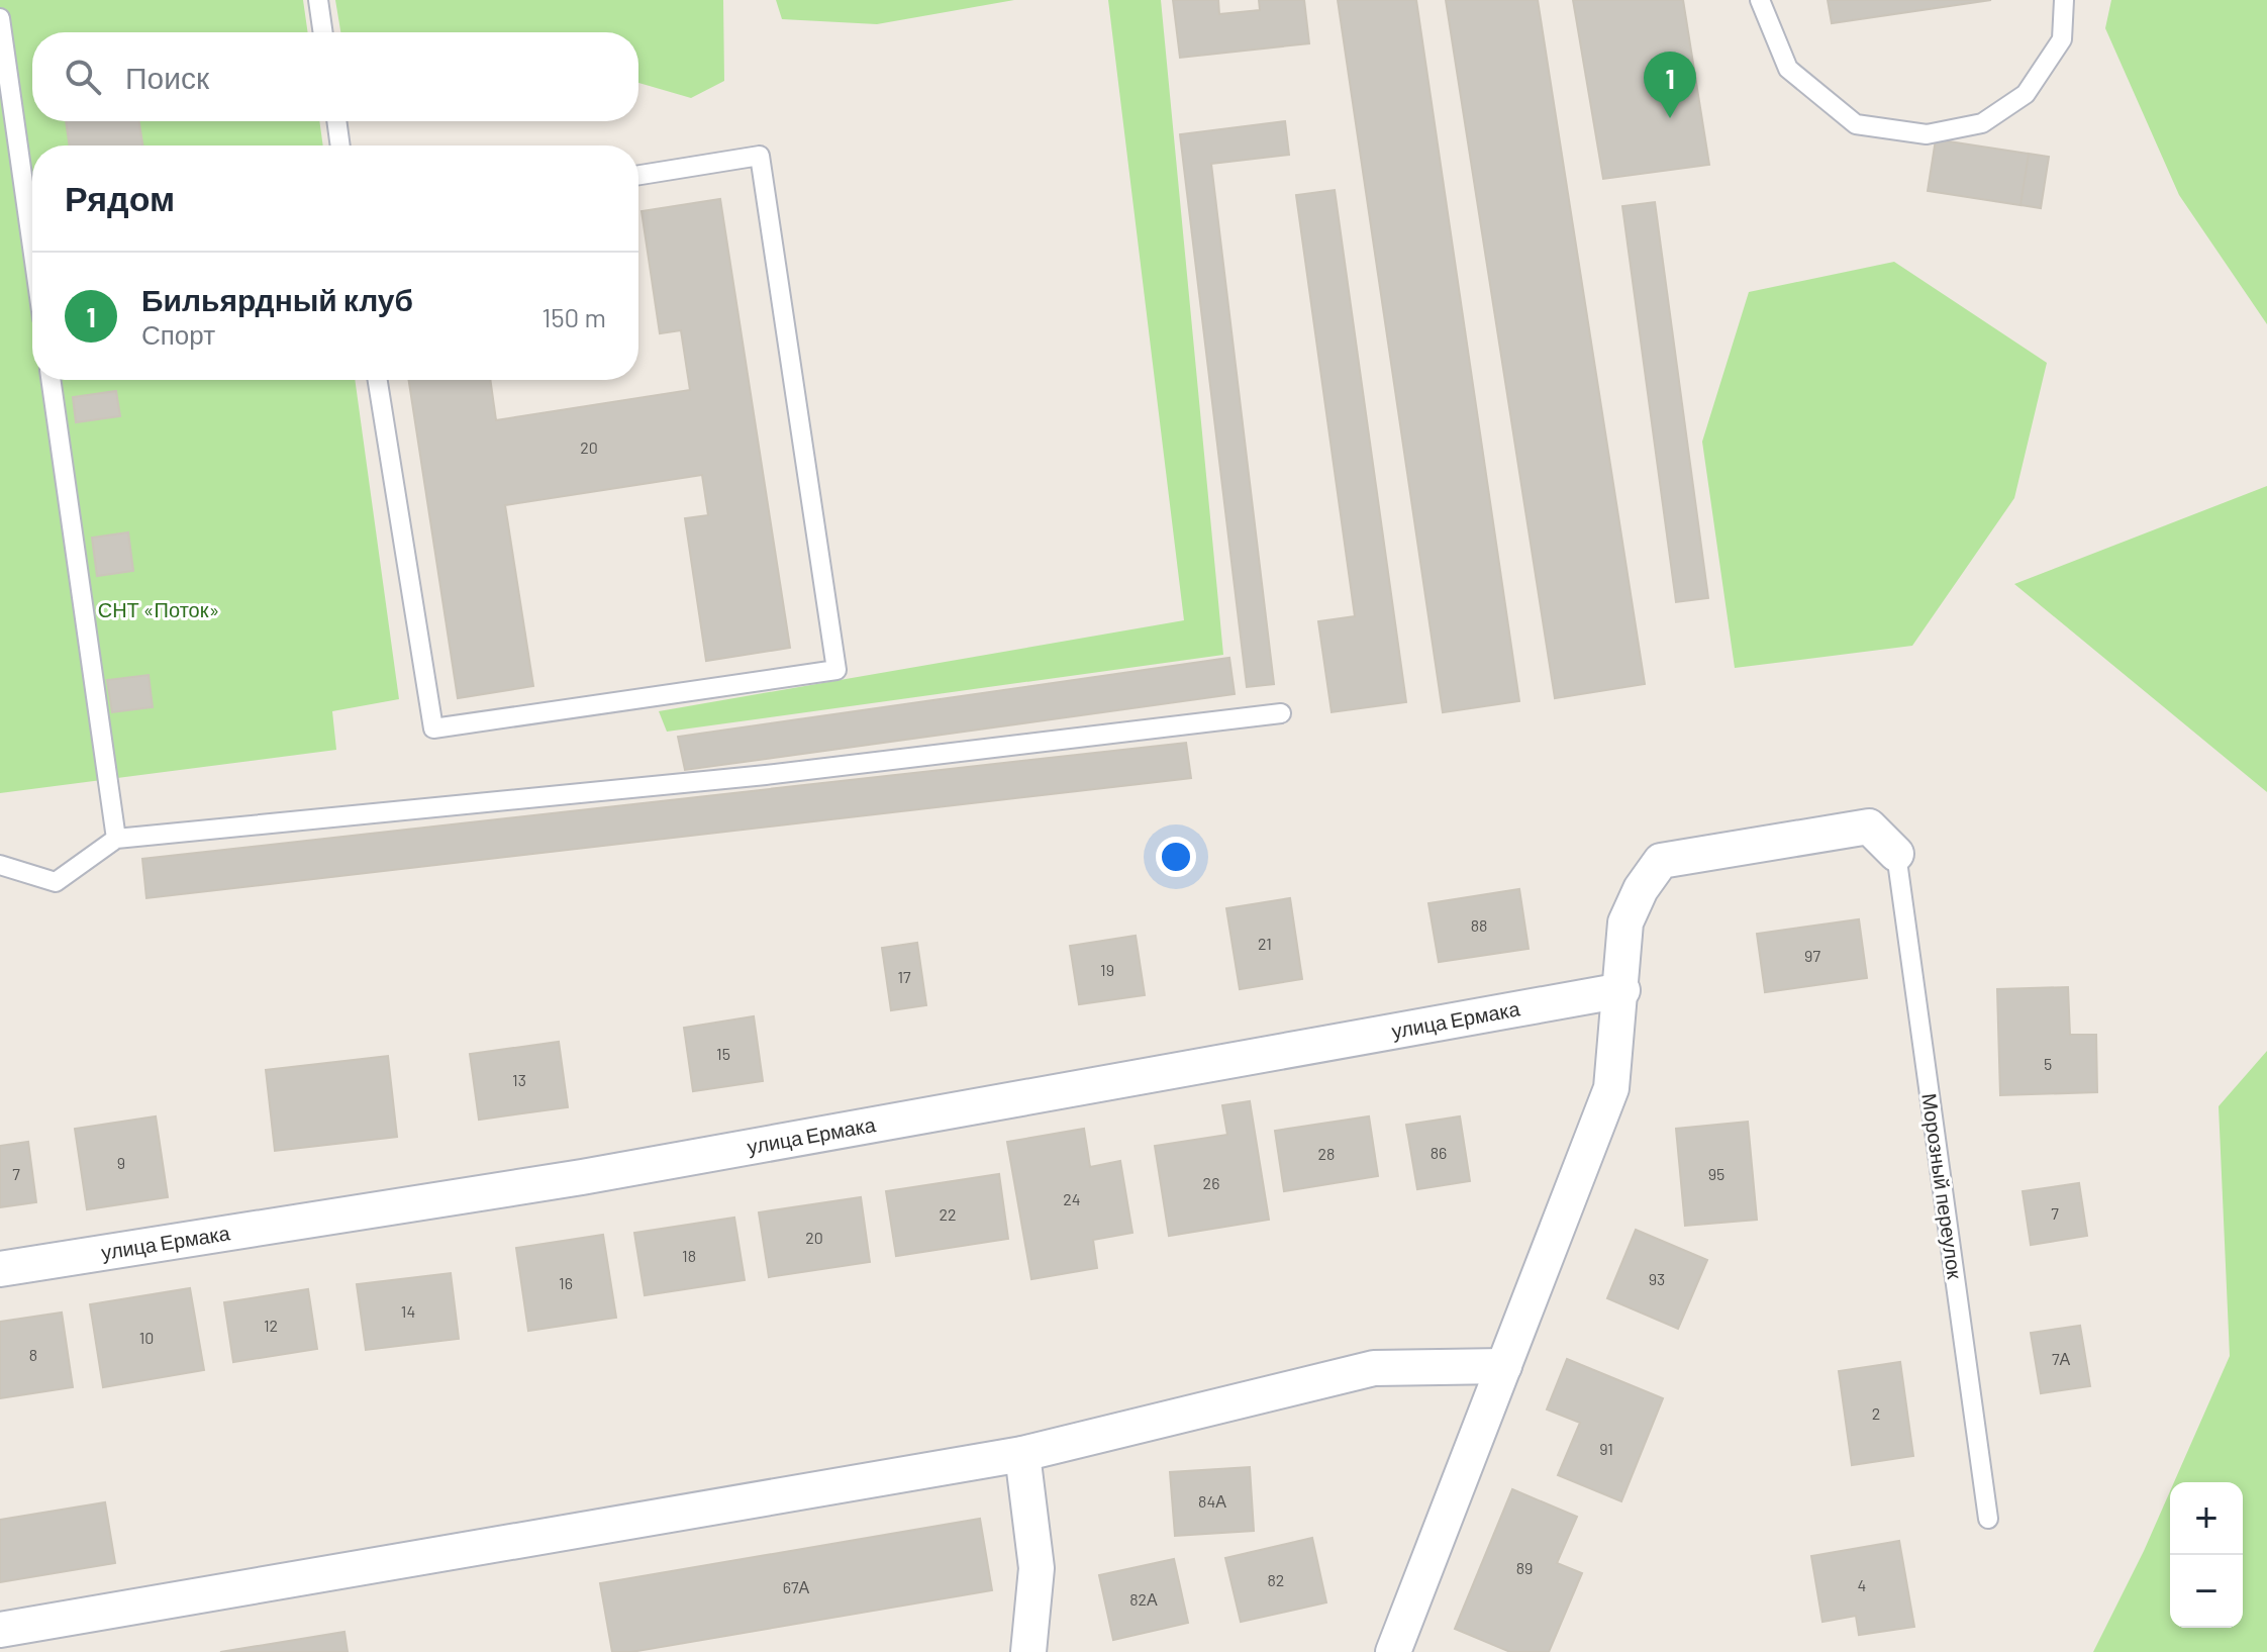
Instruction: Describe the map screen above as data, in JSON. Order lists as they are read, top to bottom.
{
  "streets": {
    "street": ["улица Ермака"],
    "lane": ["Морозный переулок"]
  },
  "parks": ["СНТ «Поток»"],
  "house_numbers": [
    "20",
    "88",
    "21",
    "97",
    "19",
    "17",
    "15",
    "5",
    "13",
    "86",
    "28",
    "9",
    "7",
    "95",
    "26",
    "24",
    "7",
    "22",
    "20",
    "18",
    "93",
    "16",
    "14",
    "12",
    "10",
    "8",
    "7А",
    "2",
    "91",
    "84А",
    "89",
    "82",
    "4",
    "67А",
    "82А"
  ],
  "page": {
    "search": "Поиск",
    "pins": "1",
    "heading": "Рядом",
    "list": [
      {
        "mark": "1",
        "name": "Бильярдный клуб",
        "note": "Спорт",
        "value": "150 m"
      }
    ],
    "map_buttons": ["+", "−"]
  }
}
